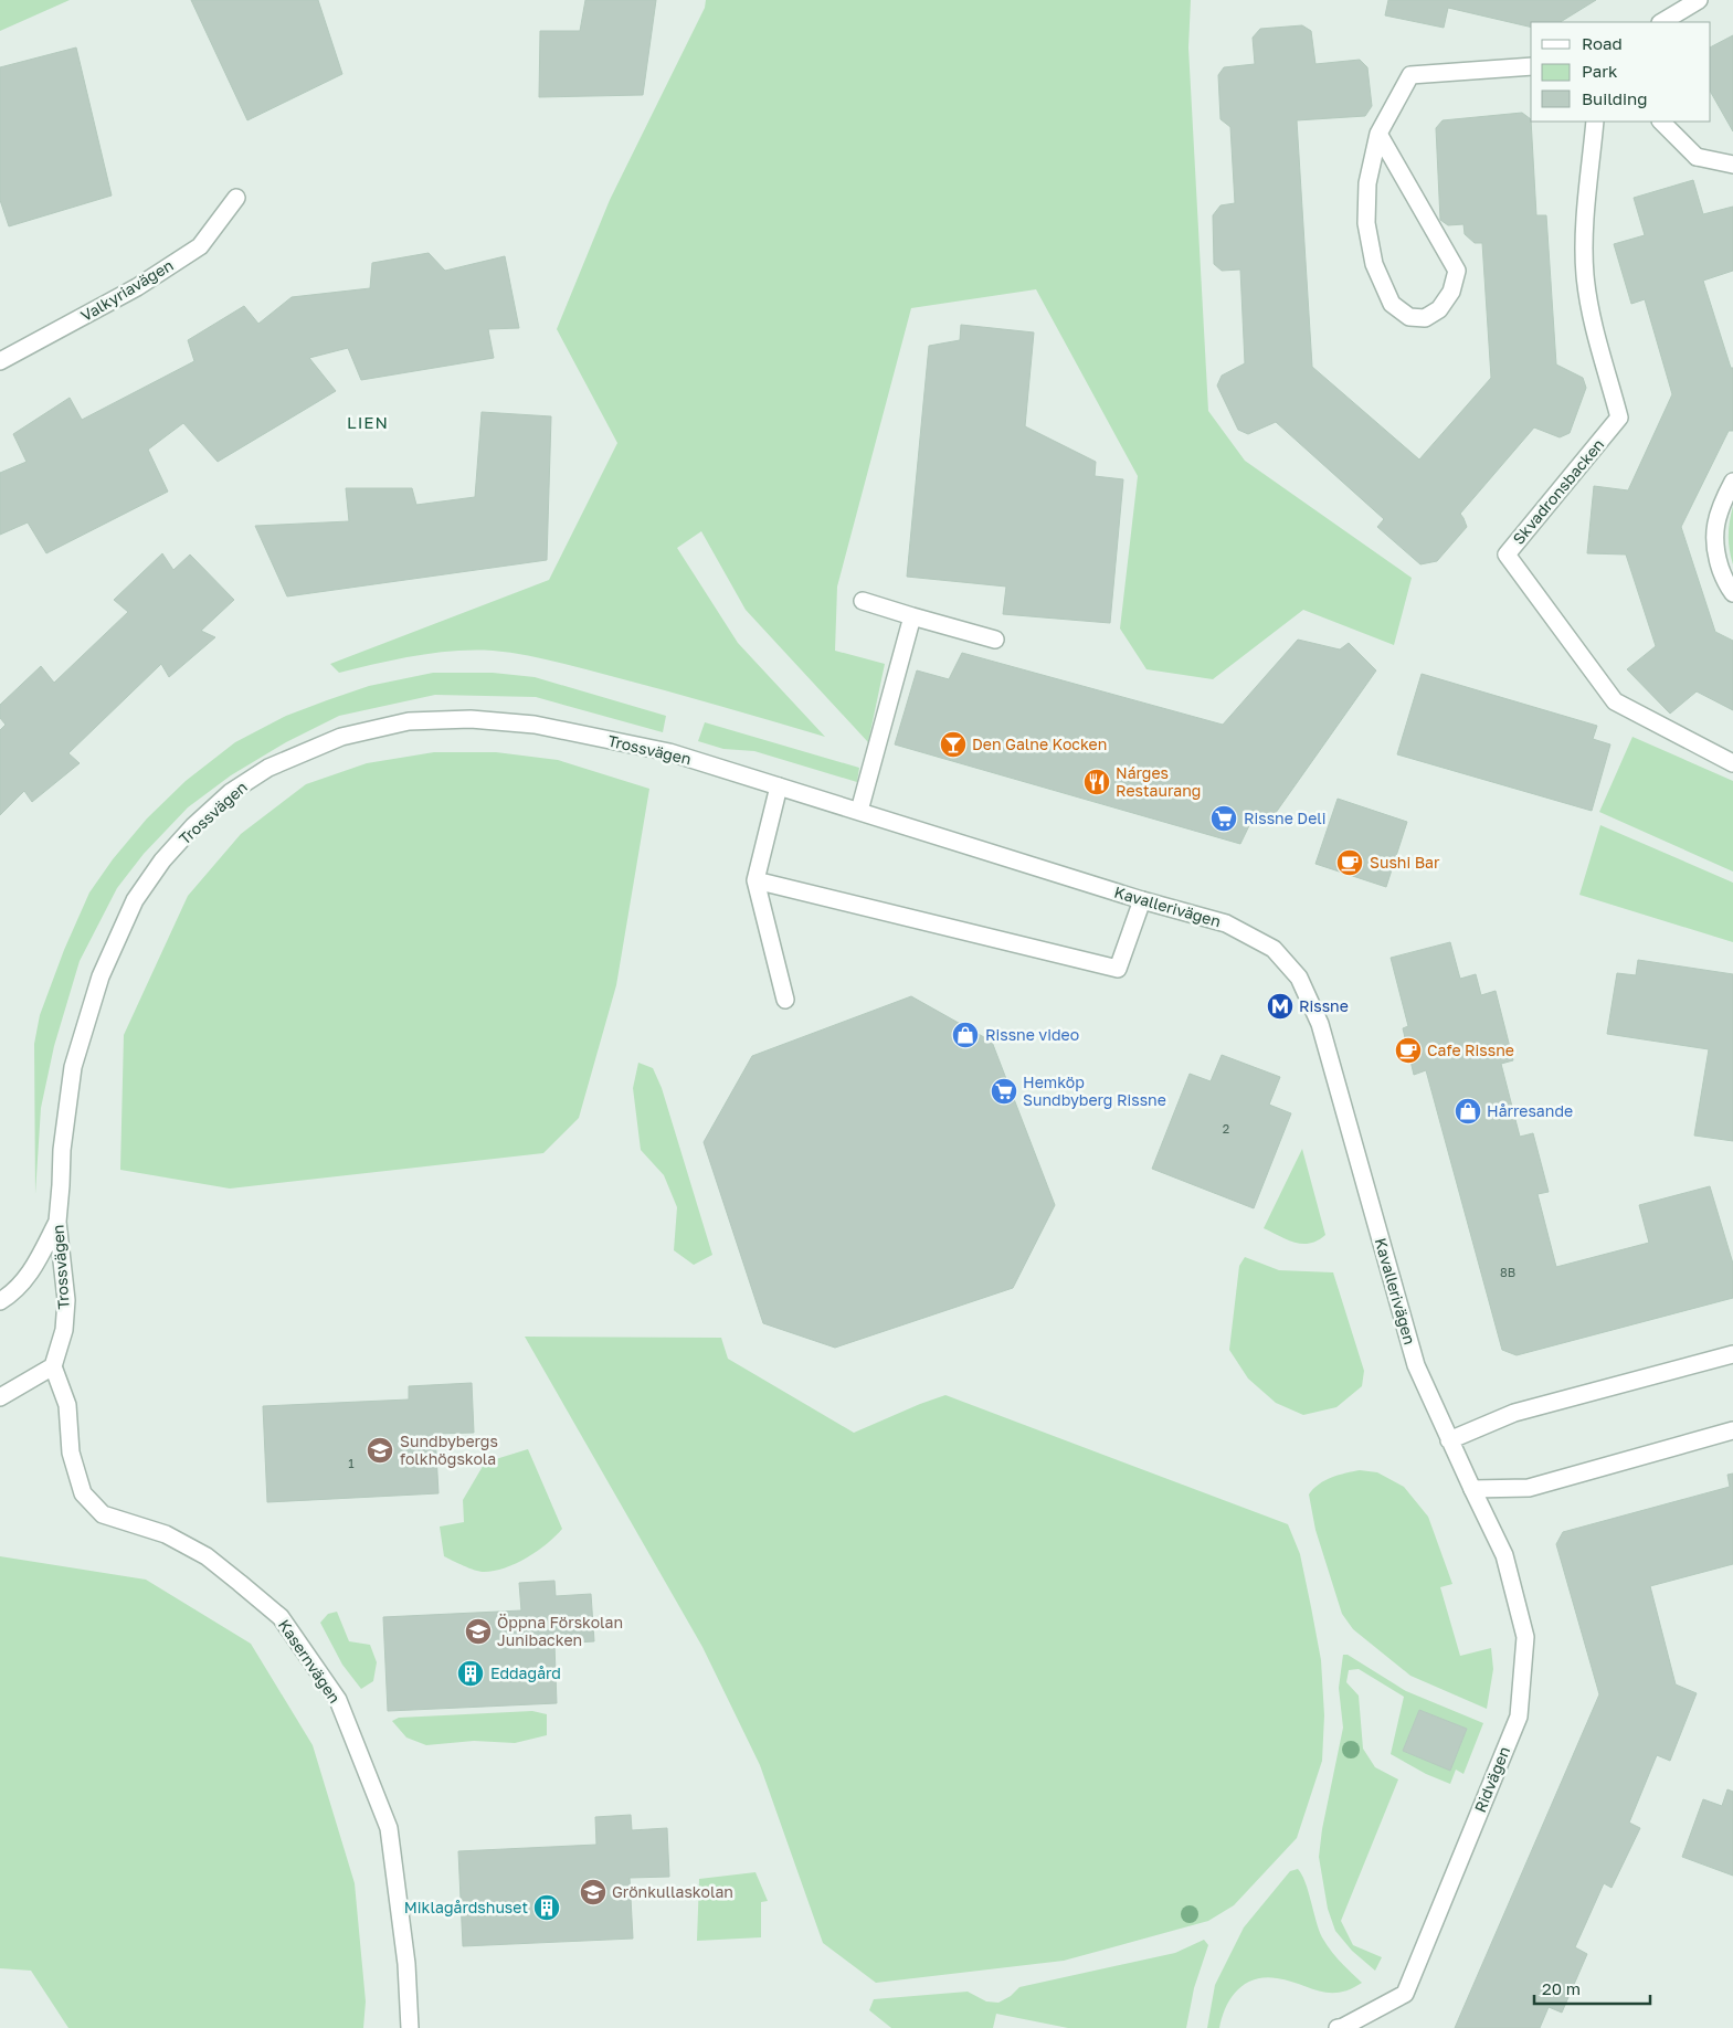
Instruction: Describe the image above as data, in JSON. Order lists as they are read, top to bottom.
{
  "streets": {
    "street": [
      "Valkyriavägen",
      "Skvadronsbacken",
      "Trossvägen",
      "Kavallerivägen",
      "Kasernvägen",
      "Ridvägen"
    ]
  },
  "crossings": [
    ["Trossvägen", "Kavallerivägen"],
    ["Trossvägen", "Kasernvägen"],
    ["Kavallerivägen", "Ridvägen"]
  ],
  "districts": ["LIEN"],
  "places": {
    "bar": ["Den Galne Kocken"],
    "restaurant": ["Nárges Restaurang"],
    "supermarket": ["Rissne Deli", "Hemköp Sundbyberg Rissne"],
    "cafe": ["Sushi Bar", "Cafe Rissne"],
    "metro station": ["Rissne"],
    "shop": ["Rissne video", "Hårresande"],
    "school or university": ["Sundbybergs folkhögskola", "Öppna Förskolan Junibacken", "Grönkullaskolan"],
    "building": ["Eddagård", "Miklagårdshuset"]
  },
  "house_numbers": ["2", "8B", "1"],
  "legend": ["Road", "Park", "Building"],
  "scale_bar": "20 m"
}
